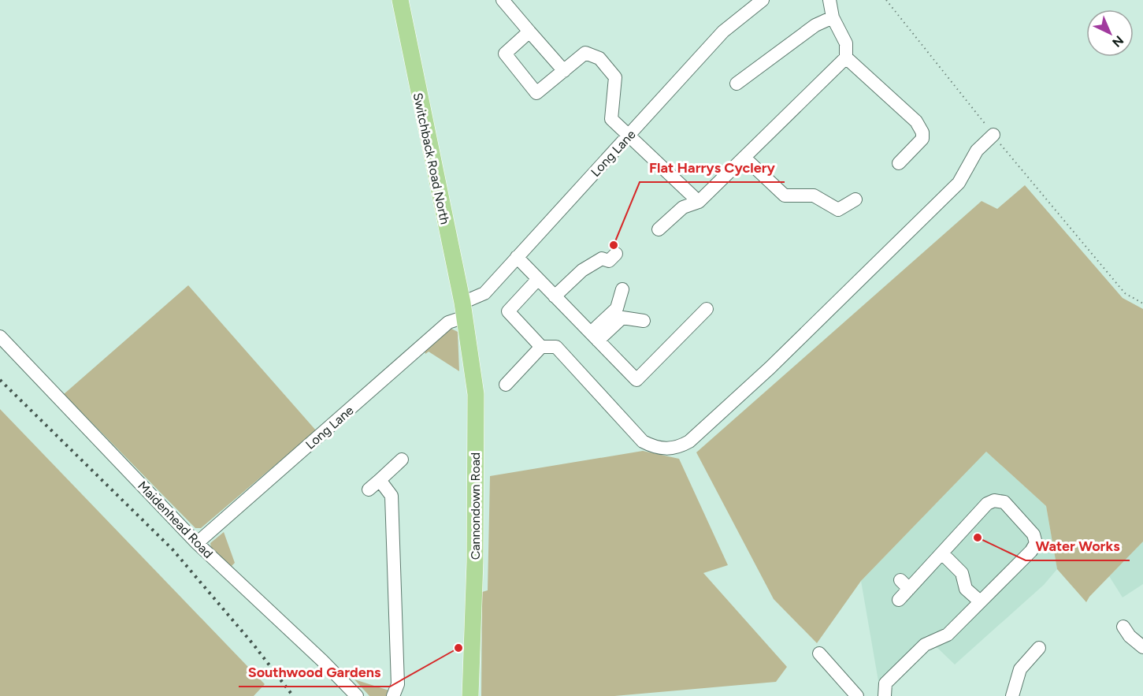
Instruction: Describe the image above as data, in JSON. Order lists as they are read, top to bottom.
{
  "streets": {
    "main road": ["Switchback Road North", "Cannondown Road"],
    "street": ["Long Lane", "Maidenhead Road"]
  },
  "crossings": [
    ["Long Lane", "Switchback Road North"],
    ["Long Lane", "Cannondown Road"],
    ["Long Lane", "Maidenhead Road"],
    ["Switchback Road North", "Cannondown Road"]
  ],
  "places": ["Flat Harrys Cyclery", "Water Works", "Southwood Gardens"],
  "north": "bottom right"
}
